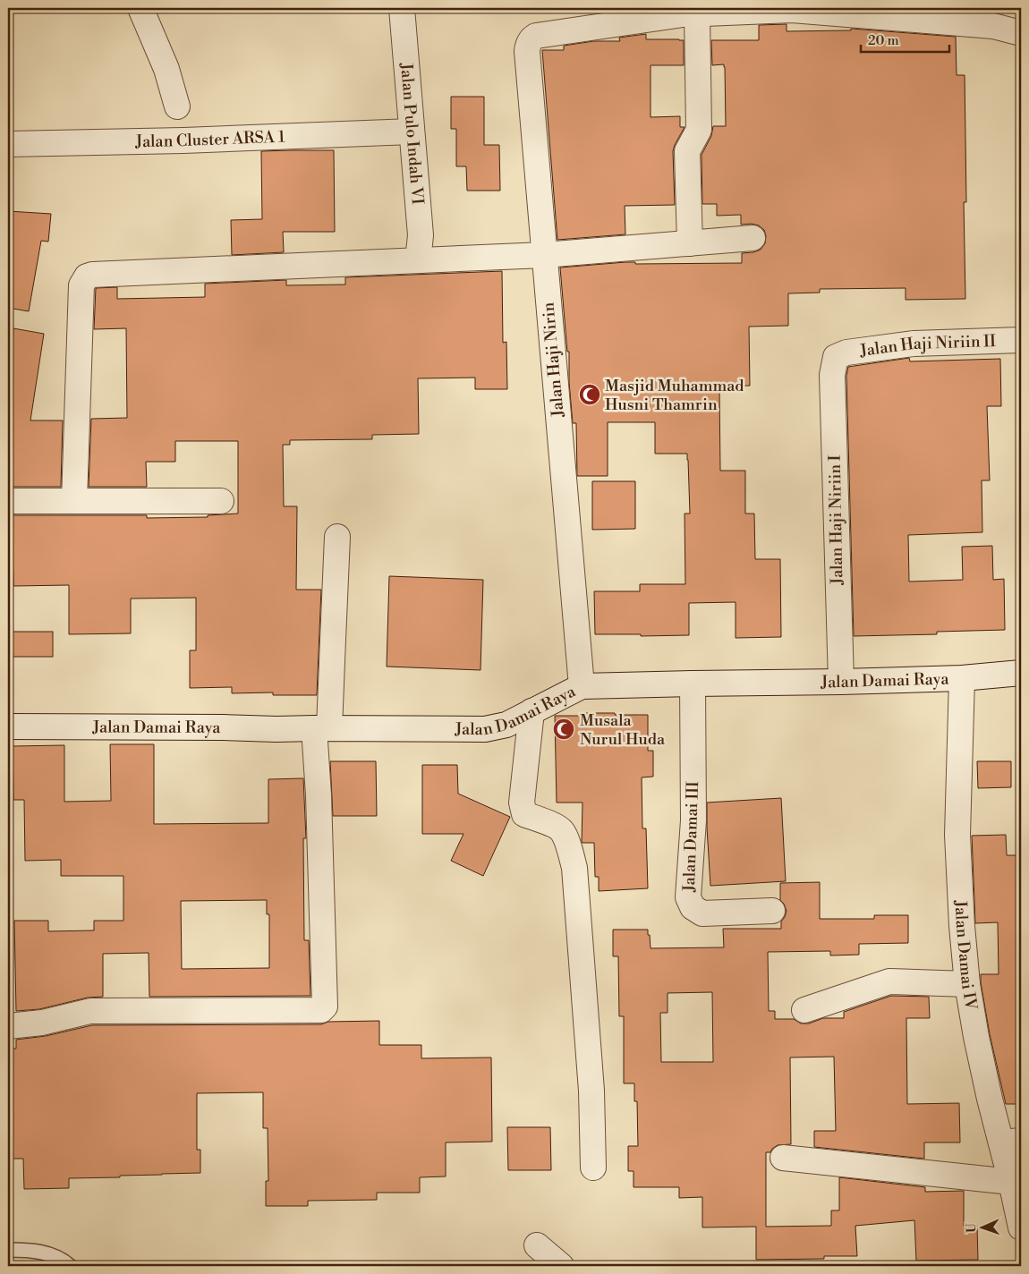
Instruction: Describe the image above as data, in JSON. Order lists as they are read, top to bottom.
{
  "streets": {
    "street": [
      "Jalan Pulo Indah VI",
      "Jalan Cluster ARSA 1",
      "Jalan Haji Niriin II",
      "Jalan Haji Nirin",
      "Jalan Haji Niriin I",
      "Jalan Damai Raya",
      "Jalan Damai III",
      "Jalan Damai IV"
    ]
  },
  "crossings": [
    ["Jalan Pulo Indah VI", "Jalan Cluster ARSA 1"],
    ["Jalan Haji Niriin II", "Jalan Haji Niriin I"],
    ["Jalan Haji Nirin", "Jalan Damai Raya"],
    ["Jalan Haji Niriin I", "Jalan Damai Raya"],
    ["Jalan Damai Raya", "Jalan Damai III"],
    ["Jalan Damai Raya", "Jalan Damai IV"]
  ],
  "places": {
    "mosque": ["Masjid Muhammad Husni Thamrin", "Musala Nurul Huda"]
  },
  "scale_bar": "20 m",
  "north": "left"
}
